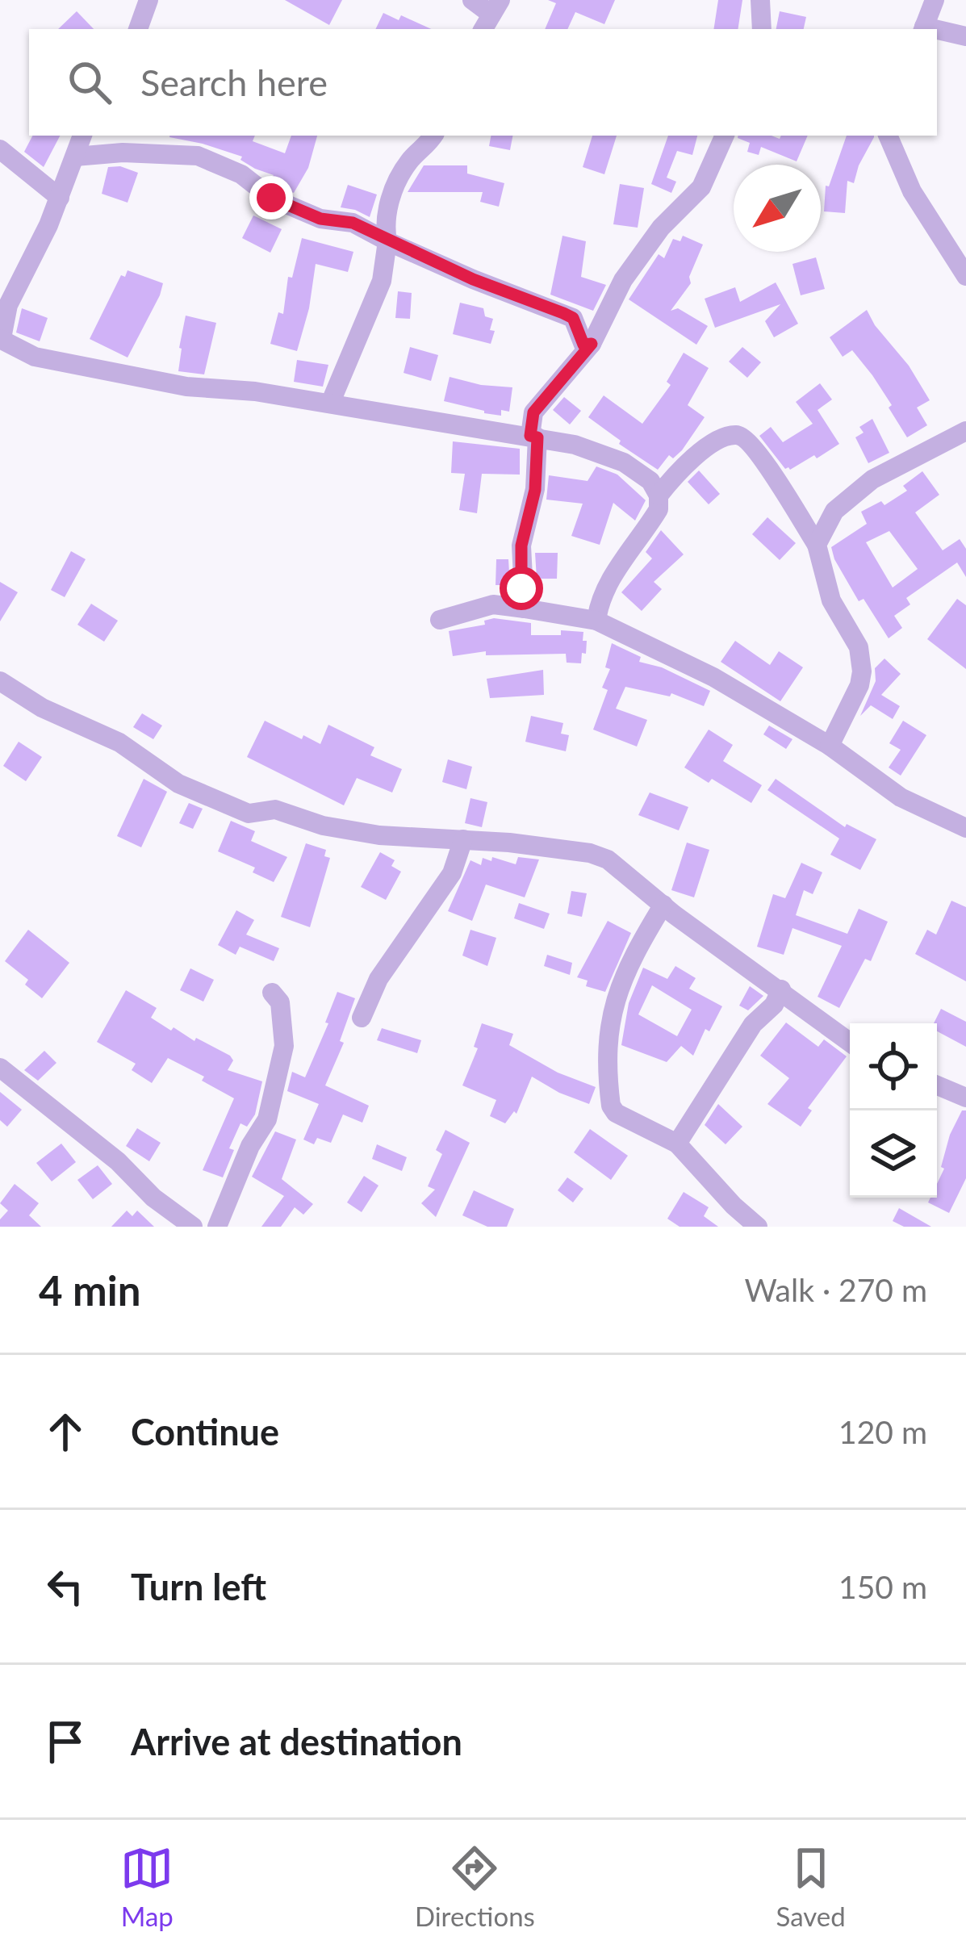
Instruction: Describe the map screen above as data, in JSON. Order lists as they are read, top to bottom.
{
  "north": "bottom left",
  "page": {
    "search": "Search here",
    "heading": ["4 min", "Walk · 270 m"],
    "list": [
      ["Continue", "120 m"],
      ["Turn left", "150 m"],
      "Arrive at destination"
    ],
    "nav": ["Map", "Directions", "Saved"]
  }
}
